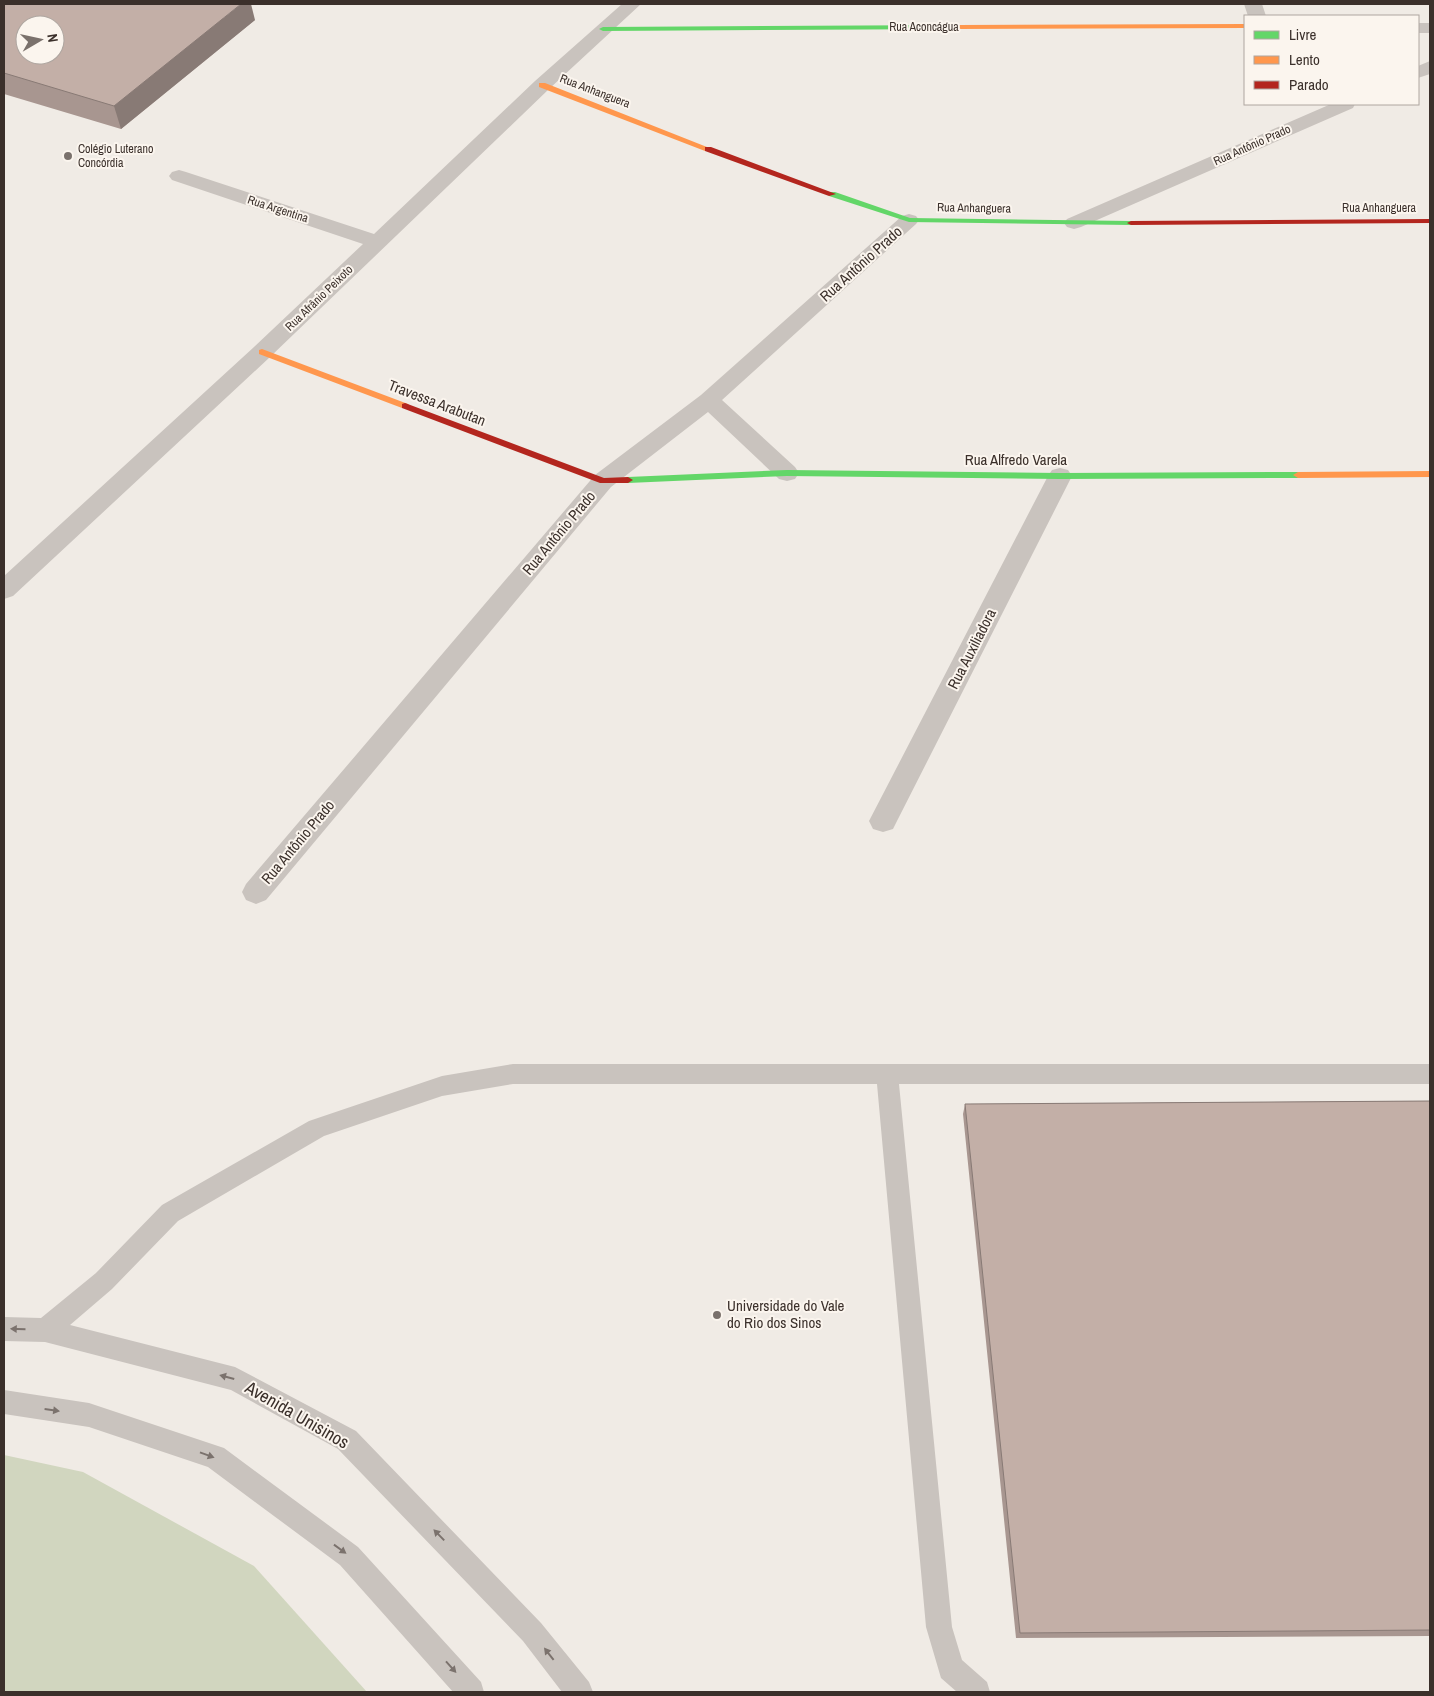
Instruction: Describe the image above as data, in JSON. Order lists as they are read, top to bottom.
{
  "streets": {
    "street": [
      "Rua Aconcágua",
      "Rua Anhanguera",
      "Rua Antônio Prado",
      "Rua Argentina",
      "Rua Afrânio Peixoto",
      "Travessa Arabutan",
      "Rua Alfredo Varela",
      "Rua Auxiliadora"
    ],
    "lane": ["Avenida Unisinos"]
  },
  "crossings": [
    ["Rua Aconcágua", "Rua Afrânio Peixoto"],
    ["Rua Anhanguera", "Rua Antônio Prado"],
    ["Rua Anhanguera", "Rua Afrânio Peixoto"],
    ["Rua Antônio Prado", "Travessa Arabutan"],
    ["Rua Antônio Prado", "Rua Alfredo Varela"],
    ["Rua Argentina", "Rua Afrânio Peixoto"],
    ["Rua Afrânio Peixoto", "Travessa Arabutan"],
    ["Travessa Arabutan", "Rua Alfredo Varela"],
    ["Rua Alfredo Varela", "Rua Auxiliadora"]
  ],
  "places": ["Colégio Luterano Concórdia", "Universidade do Vale do Rio dos Sinos"],
  "legend": ["Livre", "Lento", "Parado"],
  "north": "right"
}
